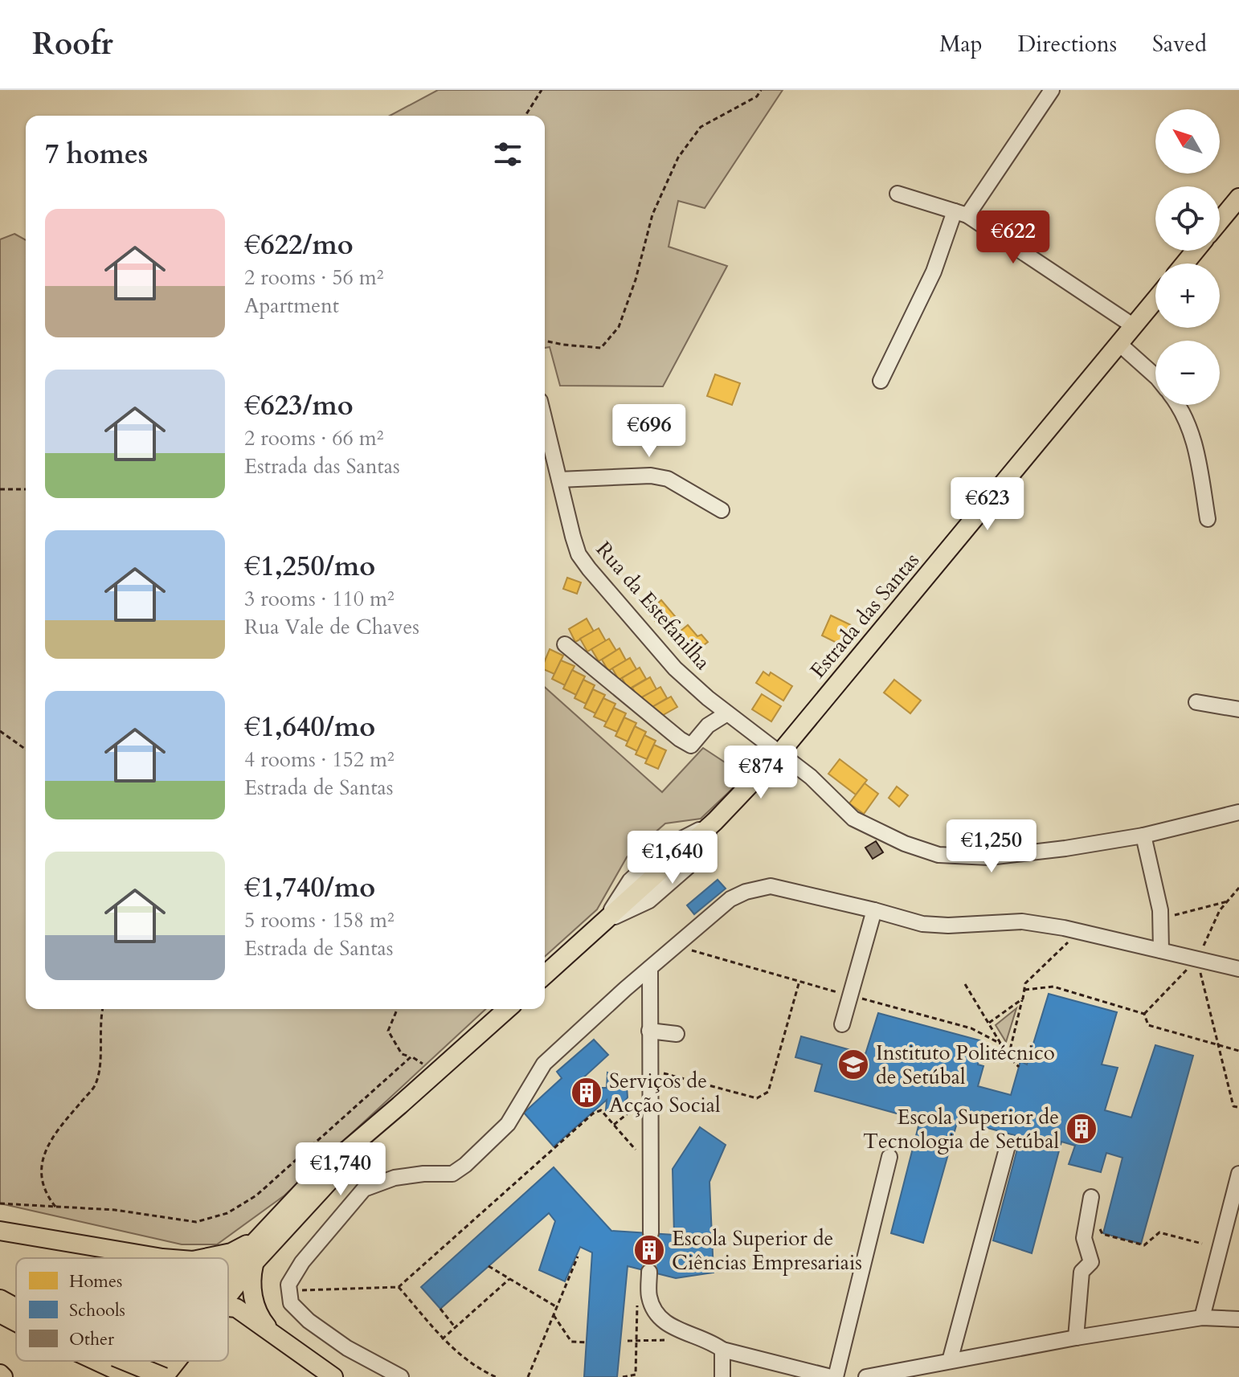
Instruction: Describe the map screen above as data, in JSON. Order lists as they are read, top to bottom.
{
  "streets": {
    "main road": ["Estrada das Santas"],
    "street": ["Rua da Estefanilha"]
  },
  "crossings": [
    ["Rua da Estefanilha", "Estrada das Santas"]
  ],
  "places": {
    "school or university": ["Instituto Politécnico de Setúbal"],
    "building": ["Serviços de Acção Social", "Escola Superior de Tecnologia de Setúbal", "Escola Superior de Ciências Empresariais"]
  },
  "legend": ["Homes", "Schools", "Other"],
  "north": "top left",
  "page": {
    "header": "Roofr",
    "nav": ["Map", "Directions", "Saved"],
    "map_buttons": ["+", "−"],
    "heading": "7 homes",
    "list": [
      {
        "name": "€622/mo",
        "note": "2 rooms · 56 m² · Apartment"
      },
      {
        "name": "€623/mo",
        "note": "2 rooms · 66 m² · Estrada das Santas"
      },
      {
        "name": "€1,250/mo",
        "note": "3 rooms · 110 m² · Rua Vale de Chaves"
      },
      {
        "name": "€1,640/mo",
        "note": "4 rooms · 152 m² · Estrada de Santas"
      },
      {
        "name": "€1,740/mo",
        "note": "5 rooms · 158 m² · Estrada de Santas"
      }
    ],
    "price": [
      "€622",
      "€696",
      "€623",
      "€874",
      "€1,250",
      "€1,640",
      "€1,740"
    ]
  }
}
